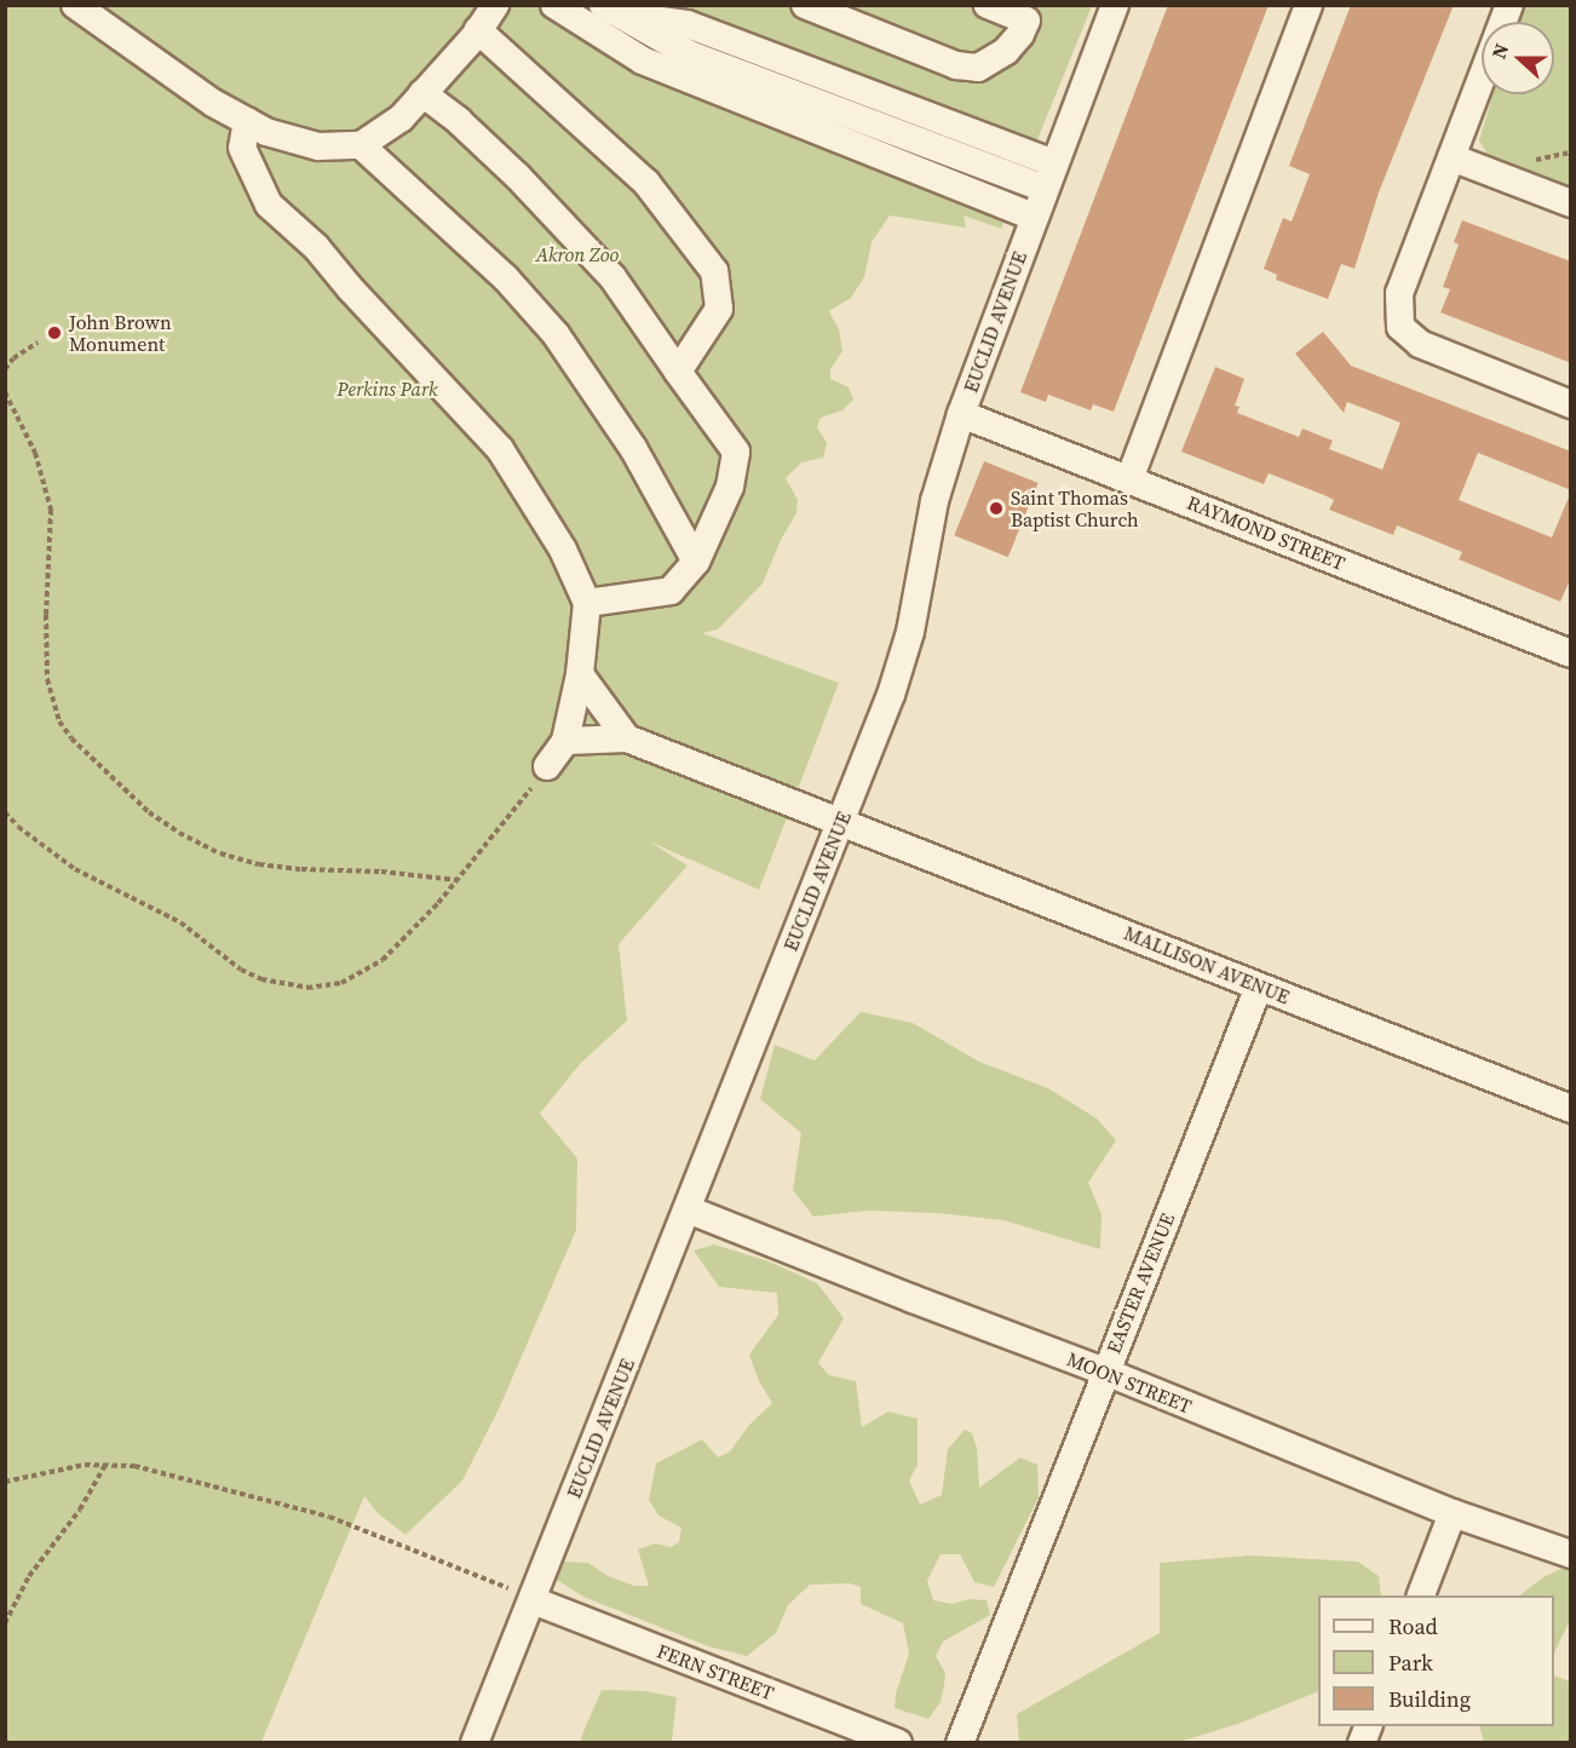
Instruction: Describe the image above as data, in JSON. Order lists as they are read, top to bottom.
{
  "streets": {
    "street": [
      "EUCLID AVENUE",
      "RAYMOND STREET",
      "MALLISON AVENUE",
      "EASTER AVENUE",
      "MOON STREET",
      "FERN STREET"
    ]
  },
  "crossings": [
    ["EUCLID AVENUE", "RAYMOND STREET"],
    ["EUCLID AVENUE", "MALLISON AVENUE"],
    ["EUCLID AVENUE", "MOON STREET"],
    ["EUCLID AVENUE", "FERN STREET"],
    ["MALLISON AVENUE", "EASTER AVENUE"],
    ["EASTER AVENUE", "MOON STREET"]
  ],
  "parks": ["Akron Zoo", "Perkins Park"],
  "places": ["John Brown Monument", "Saint Thomas Baptist Church"],
  "legend": ["Road", "Park", "Building"],
  "north": "left"
}
